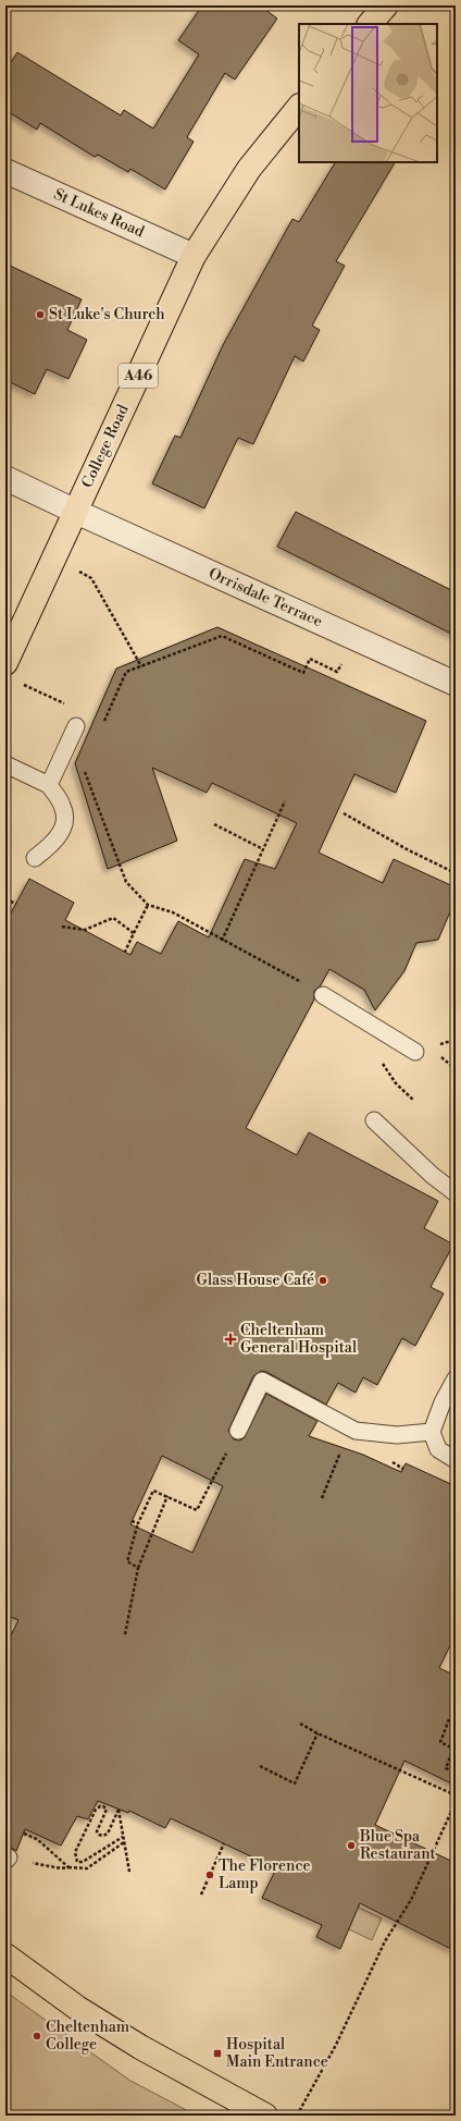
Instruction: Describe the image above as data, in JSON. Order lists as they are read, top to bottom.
{
  "streets": {
    "main road": ["A46", "College Road"],
    "street": ["St Lukes Road", "Orrisdale Terrace"]
  },
  "crossings": [
    ["St Lukes Road", "College Road"],
    ["College Road", "Orrisdale Terrace"]
  ],
  "places": {
    "other": [
      "St Luke's Church",
      "Glass House Café",
      "Blue Spa Restaurant",
      "The Florence Lamp",
      "Cheltenham College"
    ],
    "health": ["Cheltenham General Hospital"],
    "transit": ["Hospital Main Entrance"]
  }
}
